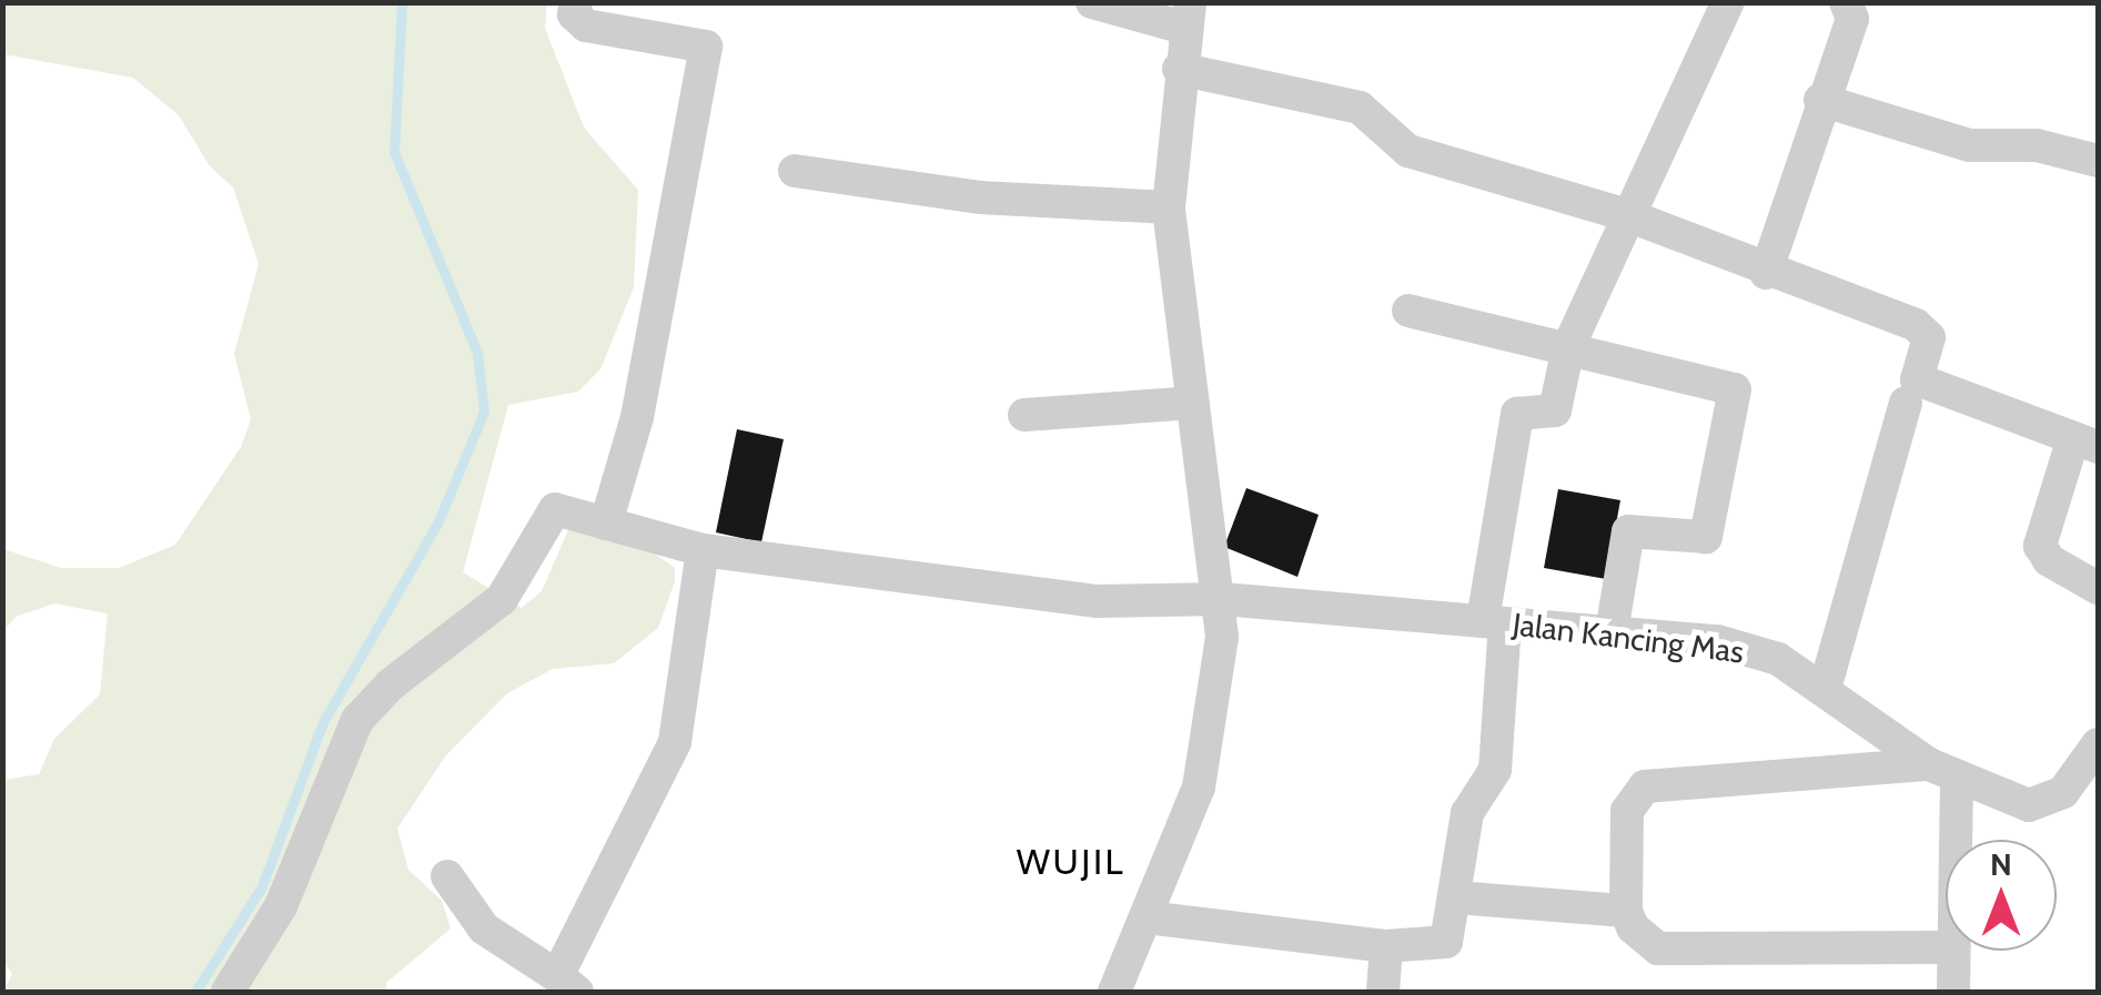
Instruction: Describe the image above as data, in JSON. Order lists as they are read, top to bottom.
{
  "streets": {
    "street": ["Jalan Kancing Mas"]
  },
  "districts": ["WUJIL"],
  "north": "top"
}
